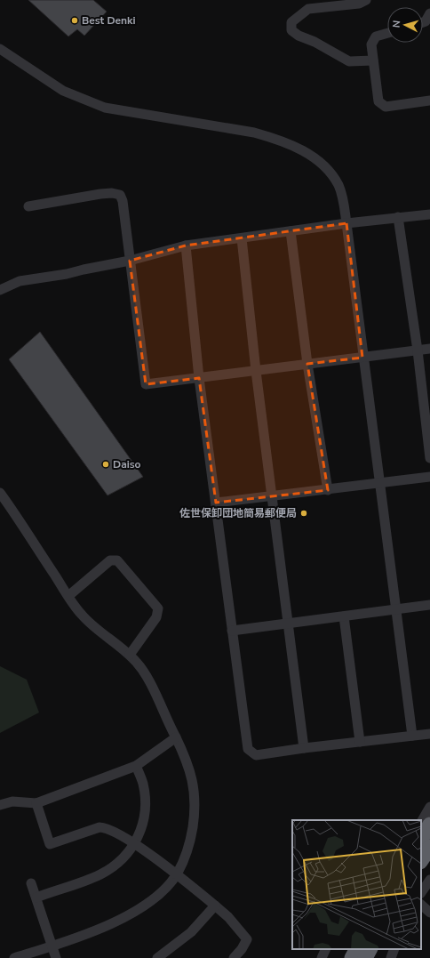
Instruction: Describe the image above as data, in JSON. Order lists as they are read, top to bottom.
{
  "places": ["Best Denki", "Daiso", "佐世保卸団地簡易郵便局"],
  "north": "left"
}
